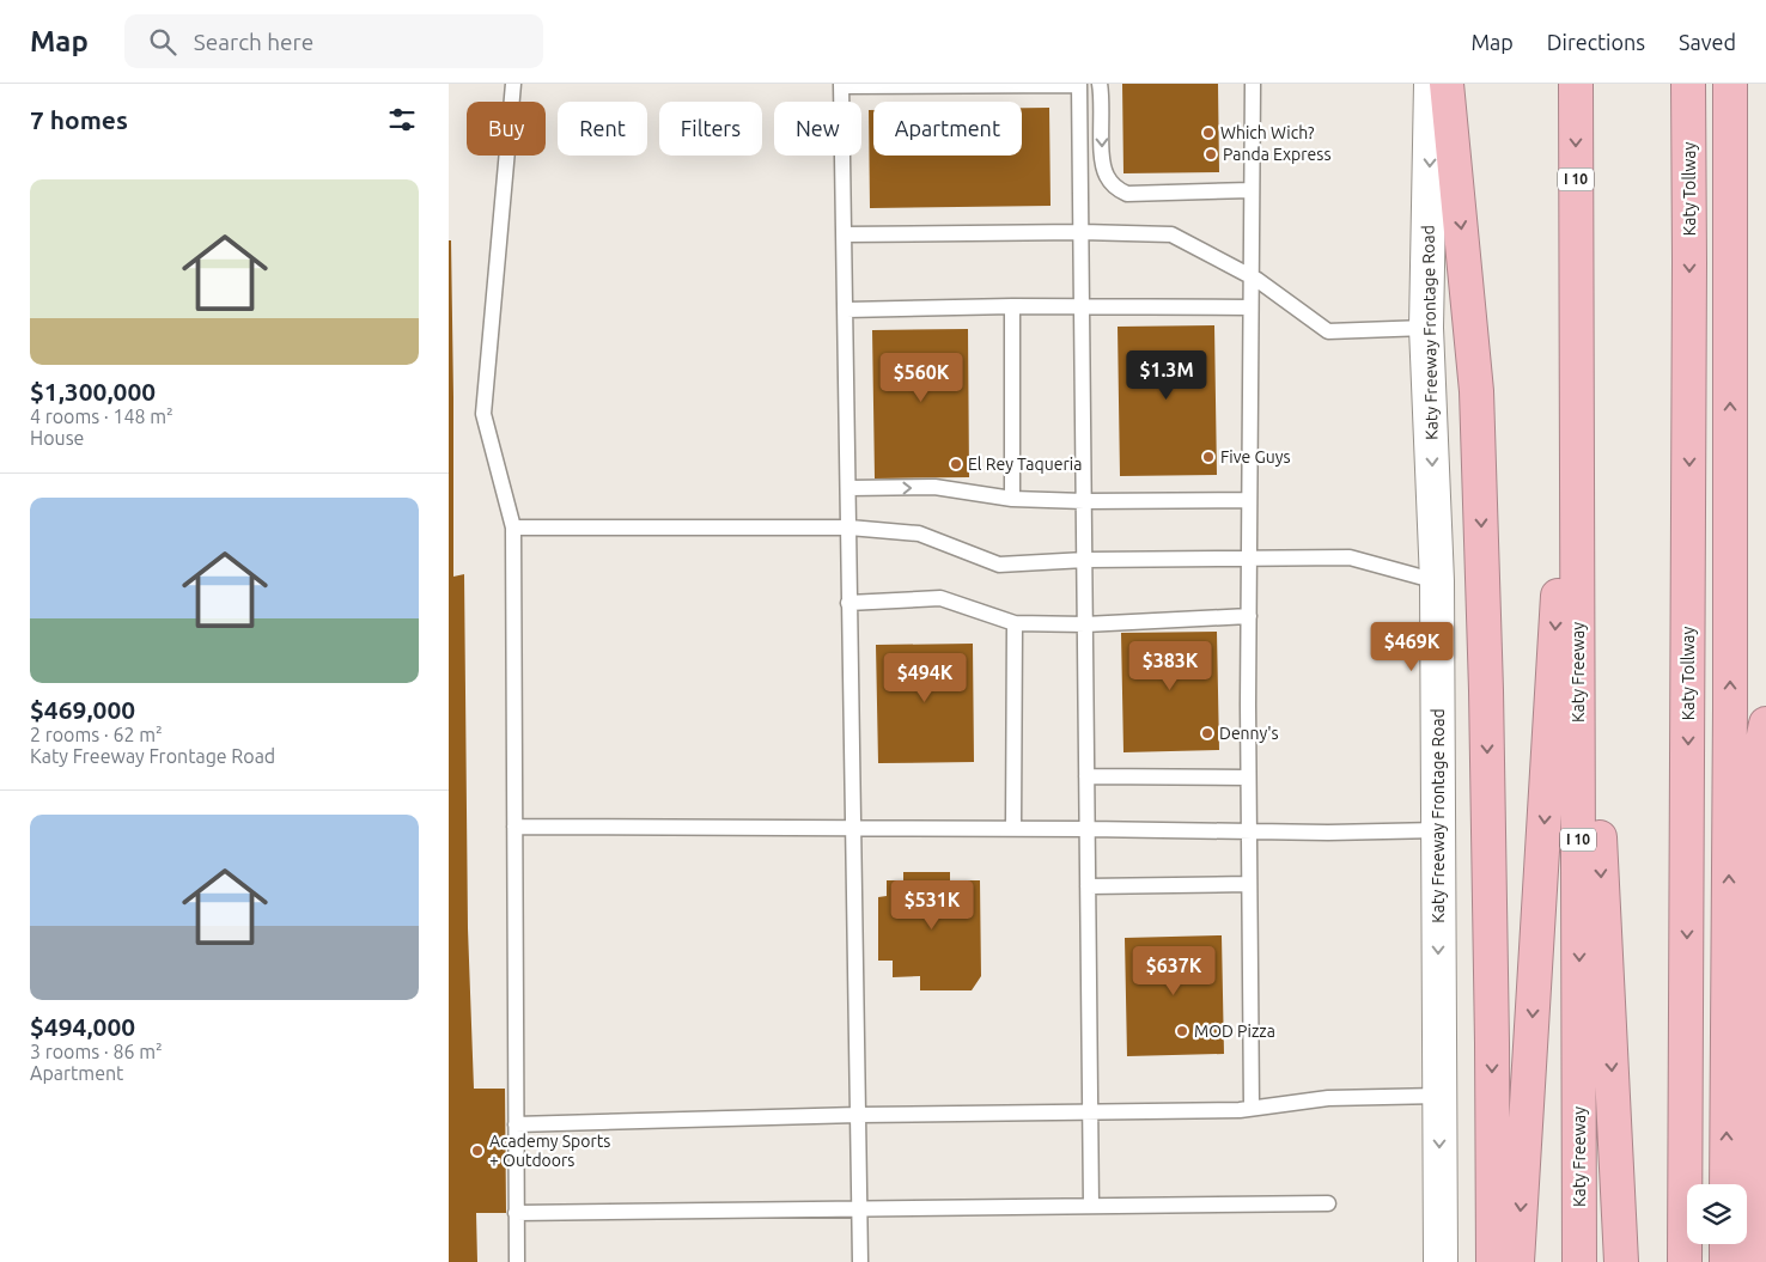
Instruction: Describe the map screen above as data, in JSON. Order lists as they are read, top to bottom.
{
  "streets": {
    "highway": ["I 10", "Katy Tollway", "Katy Freeway"],
    "main road": ["Katy Freeway Frontage Road"]
  },
  "one_way": ["Katy Freeway Frontage Road"],
  "places": [
    "Which Wich?",
    "Panda Express",
    "Five Guys",
    "El Rey Taqueria",
    "Denny's",
    "MOD Pizza",
    "Academy Sports + Outdoors"
  ],
  "page": {
    "header": "Map",
    "search": "Search here",
    "nav": ["Map", "Directions", "Saved"],
    "heading": "7 homes",
    "chip": [
      "Buy",
      "Rent",
      "Filters",
      "New",
      "Apartment"
    ],
    "list": [
      {
        "name": "$1,300,000",
        "note": "4 rooms · 148 m² · House"
      },
      {
        "name": "$469,000",
        "note": "2 rooms · 62 m² · Katy Freeway Frontage Road"
      },
      {
        "name": "$494,000",
        "note": "3 rooms · 86 m² · Apartment"
      }
    ],
    "price": [
      "$1.3M",
      "$560K",
      "$469K",
      "$383K",
      "$494K",
      "$531K",
      "$637K"
    ]
  }
}
